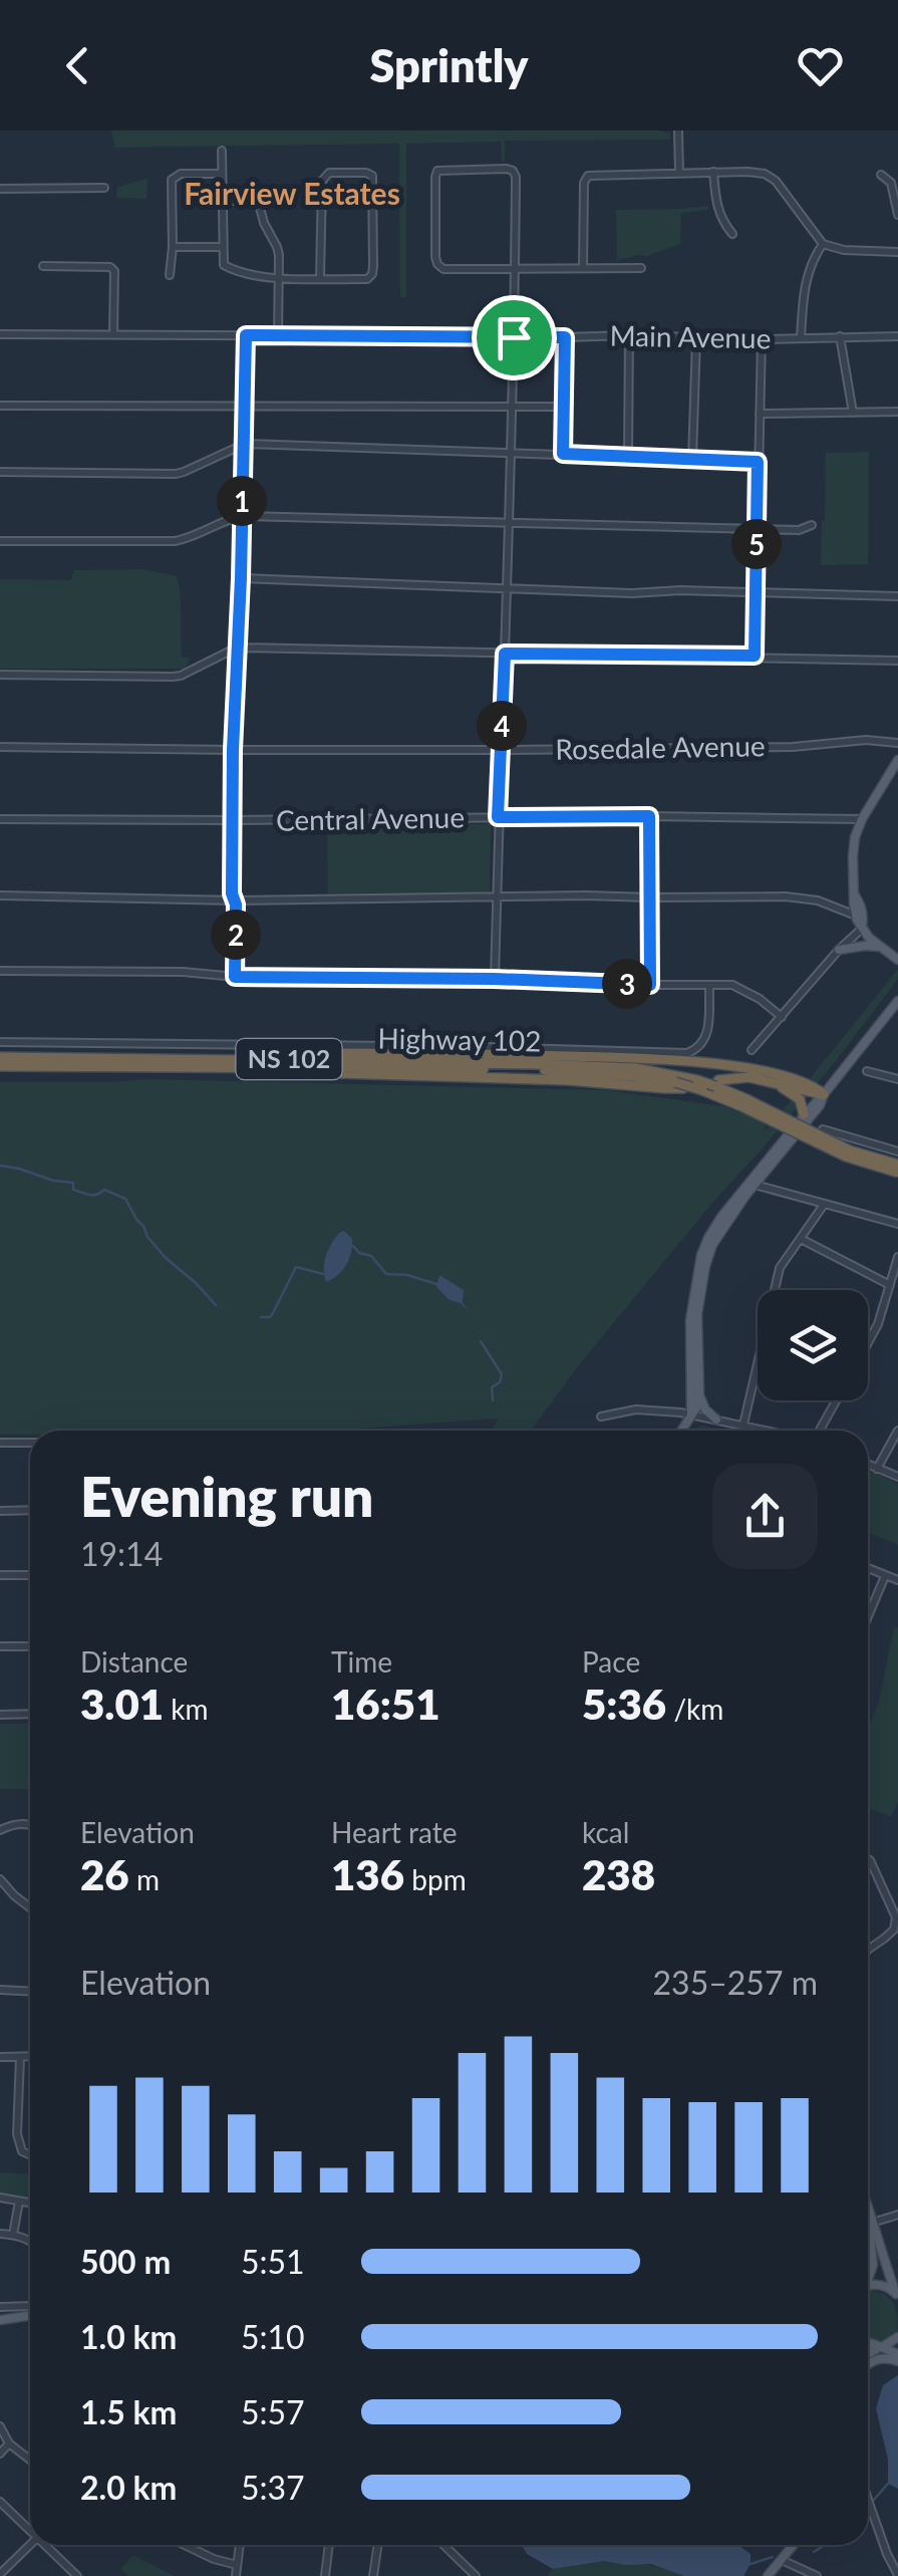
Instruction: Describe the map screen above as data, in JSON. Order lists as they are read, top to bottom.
{
  "streets": {
    "highway": ["Highway 102", "NS 102"],
    "street": ["Main Avenue", "Rosedale Avenue", "Central Avenue"]
  },
  "districts": ["Fairview Estates"],
  "page": {
    "header": "Sprintly",
    "pins": [
      "1",
      "5",
      "4",
      "2",
      "3"
    ],
    "heading": ["Evening run", "19:14"],
    "stats": [
      ["Distance", "3.01 km"],
      ["Time", "16:51"],
      ["Pace", "5:36 /km"],
      ["Elevation", "26 m"],
      ["Heart rate", "136 bpm"],
      ["kcal", "238"]
    ],
    "chart": ["Elevation", "235–257 m"],
    "list": [
      {
        "name": "500 m",
        "note": "5:51"
      },
      {
        "name": "1.0 km",
        "note": "5:10"
      },
      {
        "name": "1.5 km",
        "note": "5:57"
      },
      {
        "name": "2.0 km",
        "note": "5:37"
      }
    ]
  }
}
